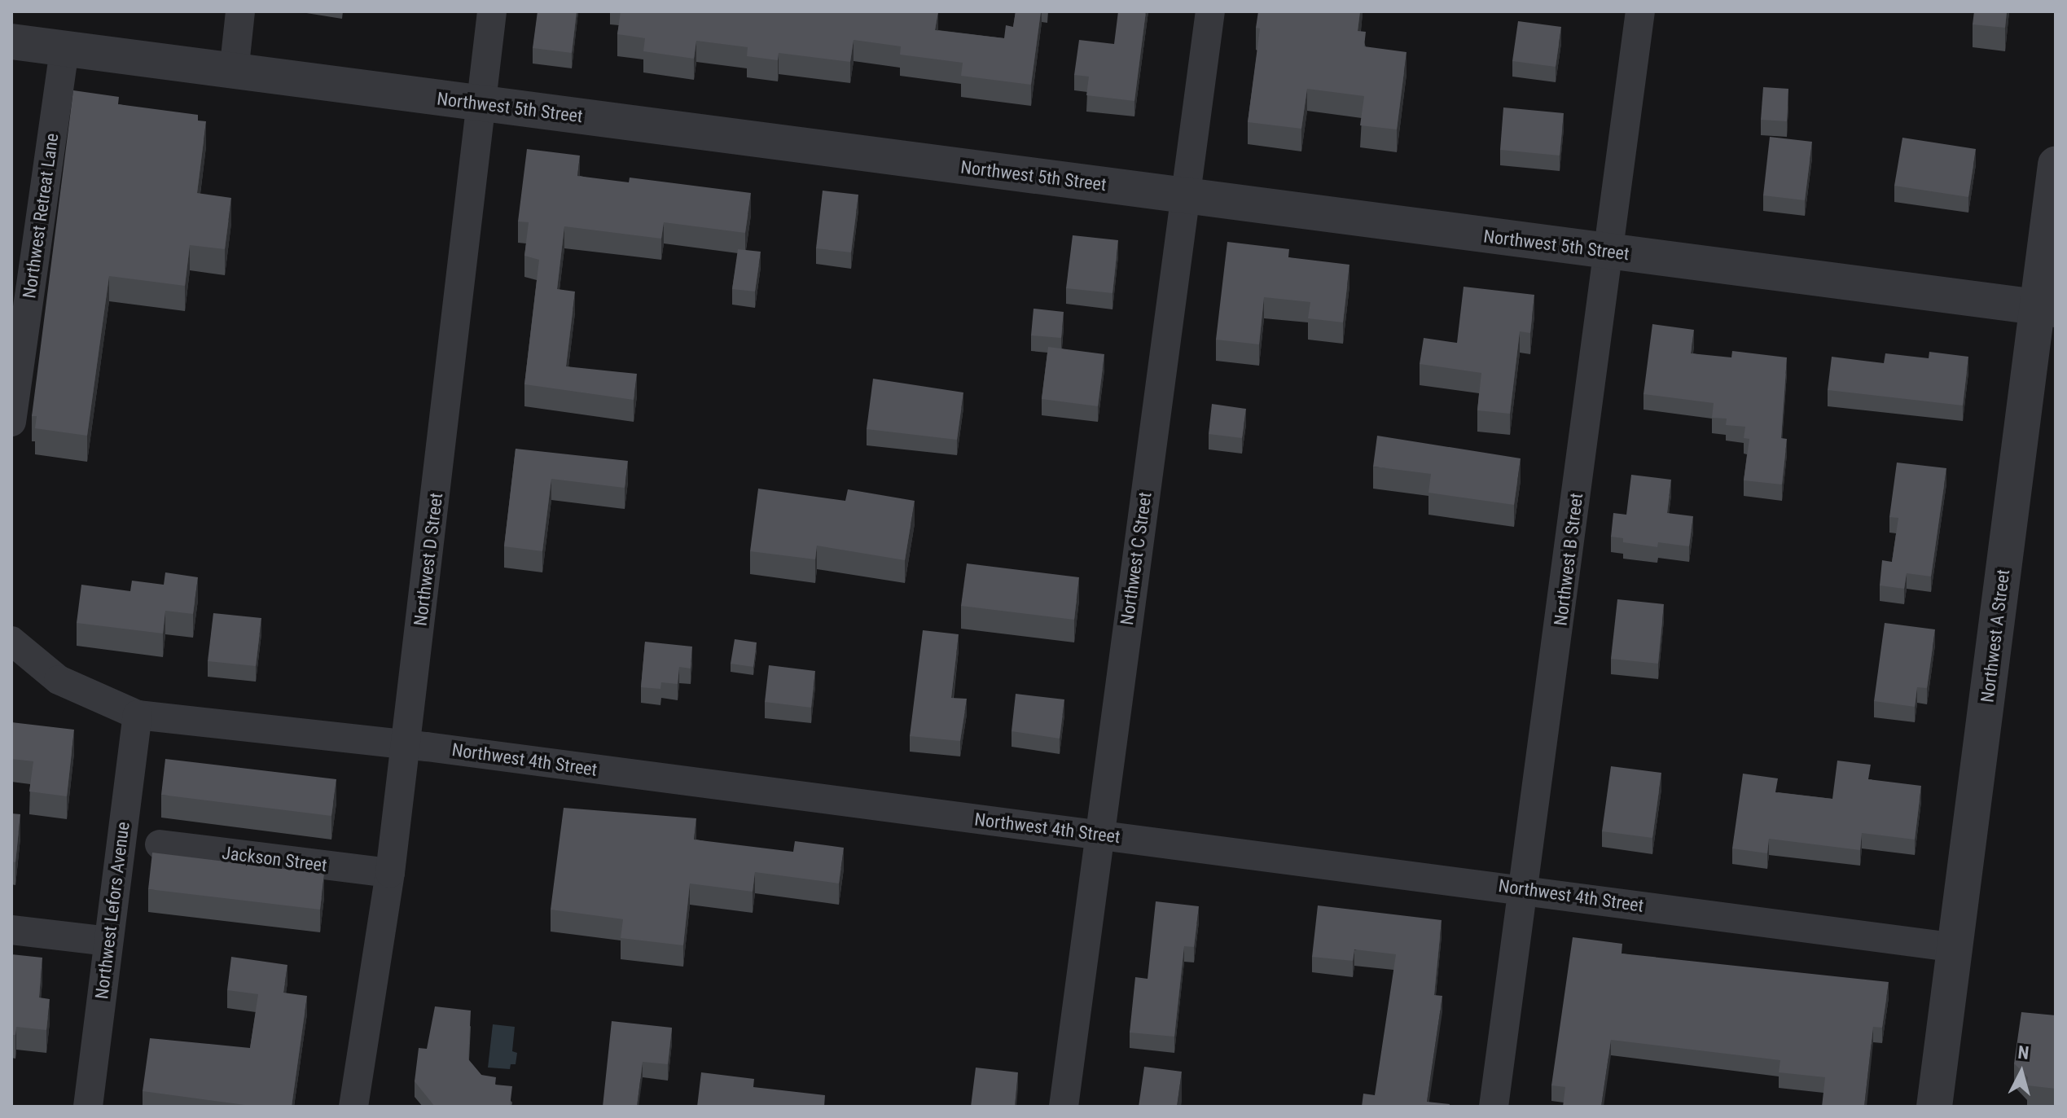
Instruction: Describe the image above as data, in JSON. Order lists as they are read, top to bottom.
{
  "streets": {
    "street": [
      "Northwest 5th Street",
      "Northwest Retreat Lane",
      "Northwest C Street",
      "Northwest D Street",
      "Northwest B Street",
      "Northwest A Street",
      "Northwest 4th Street",
      "Jackson Street",
      "Northwest Lefors Avenue"
    ]
  },
  "crossings": [
    ["Northwest 5th Street", "Northwest Retreat Lane"],
    ["Northwest 5th Street", "Northwest C Street"],
    ["Northwest 5th Street", "Northwest D Street"],
    ["Northwest 5th Street", "Northwest B Street"],
    ["Northwest 5th Street", "Northwest A Street"],
    ["Northwest C Street", "Northwest 4th Street"],
    ["Northwest D Street", "Northwest 4th Street"],
    ["Northwest D Street", "Jackson Street"],
    ["Northwest B Street", "Northwest 4th Street"],
    ["Northwest A Street", "Northwest 4th Street"],
    ["Northwest 4th Street", "Northwest Lefors Avenue"]
  ],
  "north": "top"
}
